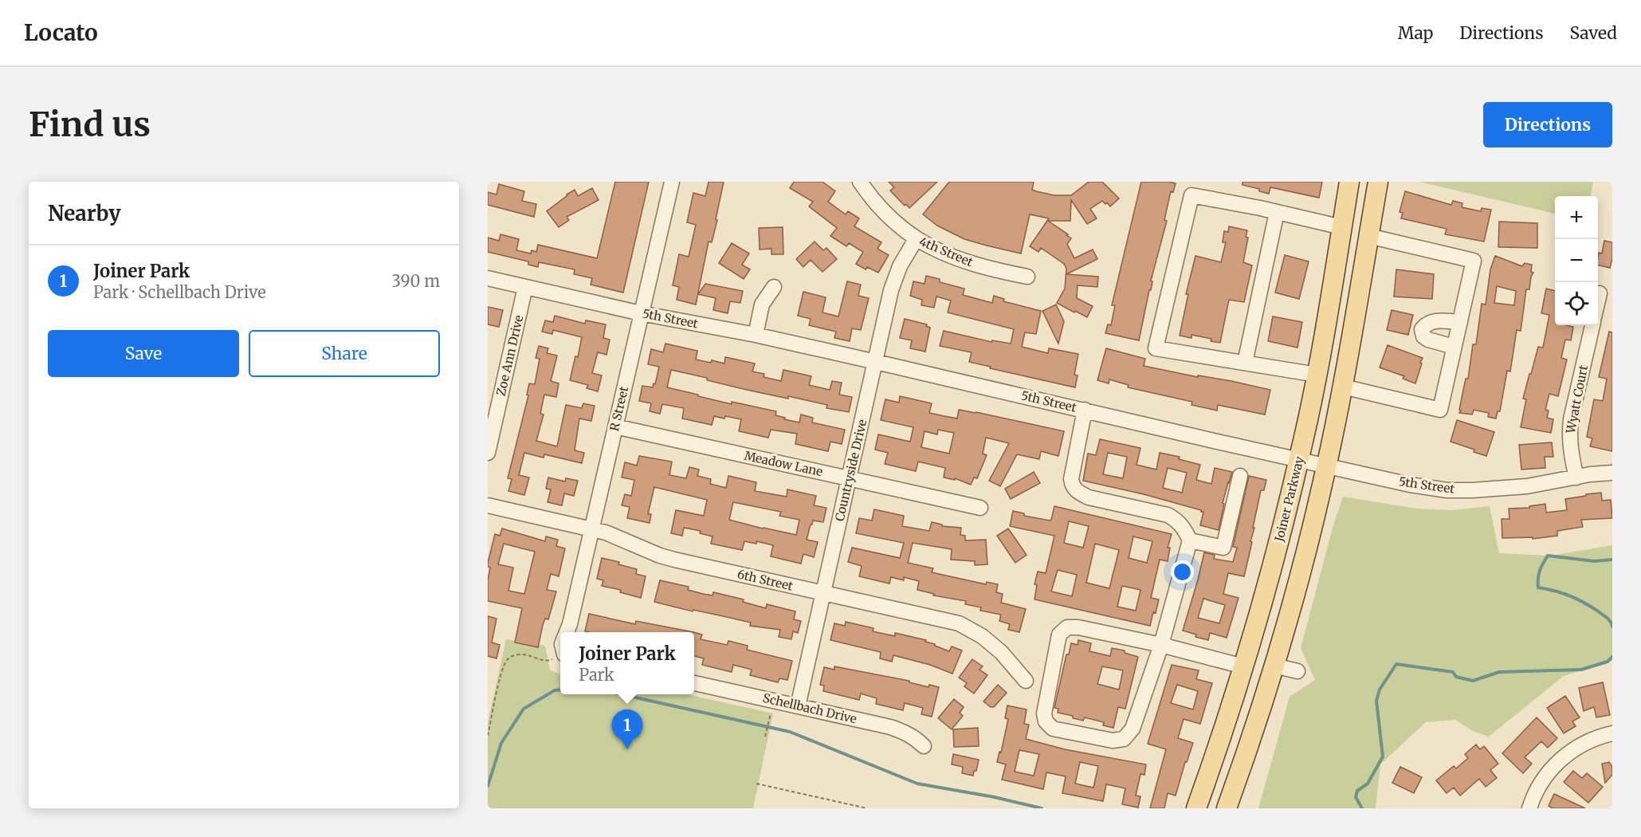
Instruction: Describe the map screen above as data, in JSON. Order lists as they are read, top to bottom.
{
  "streets": {
    "main road": ["Joiner Parkway"],
    "street": [
      "4th Street",
      "5th Street",
      "Zoe Ann Drive",
      "Wyatt Court",
      "R Street",
      "Meadow Lane",
      "Countryside Drive",
      "6th Street",
      "Schellbach Drive"
    ]
  },
  "crossings": [
    ["4th Street", "Countryside Drive"],
    ["5th Street", "Zoe Ann Drive"],
    ["5th Street", "Wyatt Court"],
    ["5th Street", "R Street"],
    ["5th Street", "Countryside Drive"],
    ["5th Street", "Joiner Parkway"],
    ["R Street", "Meadow Lane"],
    ["R Street", "6th Street"],
    ["Meadow Lane", "Countryside Drive"],
    ["Countryside Drive", "6th Street"],
    ["Countryside Drive", "Schellbach Drive"]
  ],
  "page": {
    "header": "Locato",
    "nav": ["Map", "Directions", "Saved"],
    "buttons": [
      "Directions",
      ["Save", "Share"]
    ],
    "title": "Find us",
    "heading": "Nearby",
    "map_buttons": ["+", "−"],
    "list": [
      {
        "mark": "1",
        "name": "Joiner Park",
        "note": "Park · Schellbach Drive",
        "value": "390 m"
      }
    ],
    "popup": ["Joiner Park", "Park"],
    "pins": "1"
  }
}
